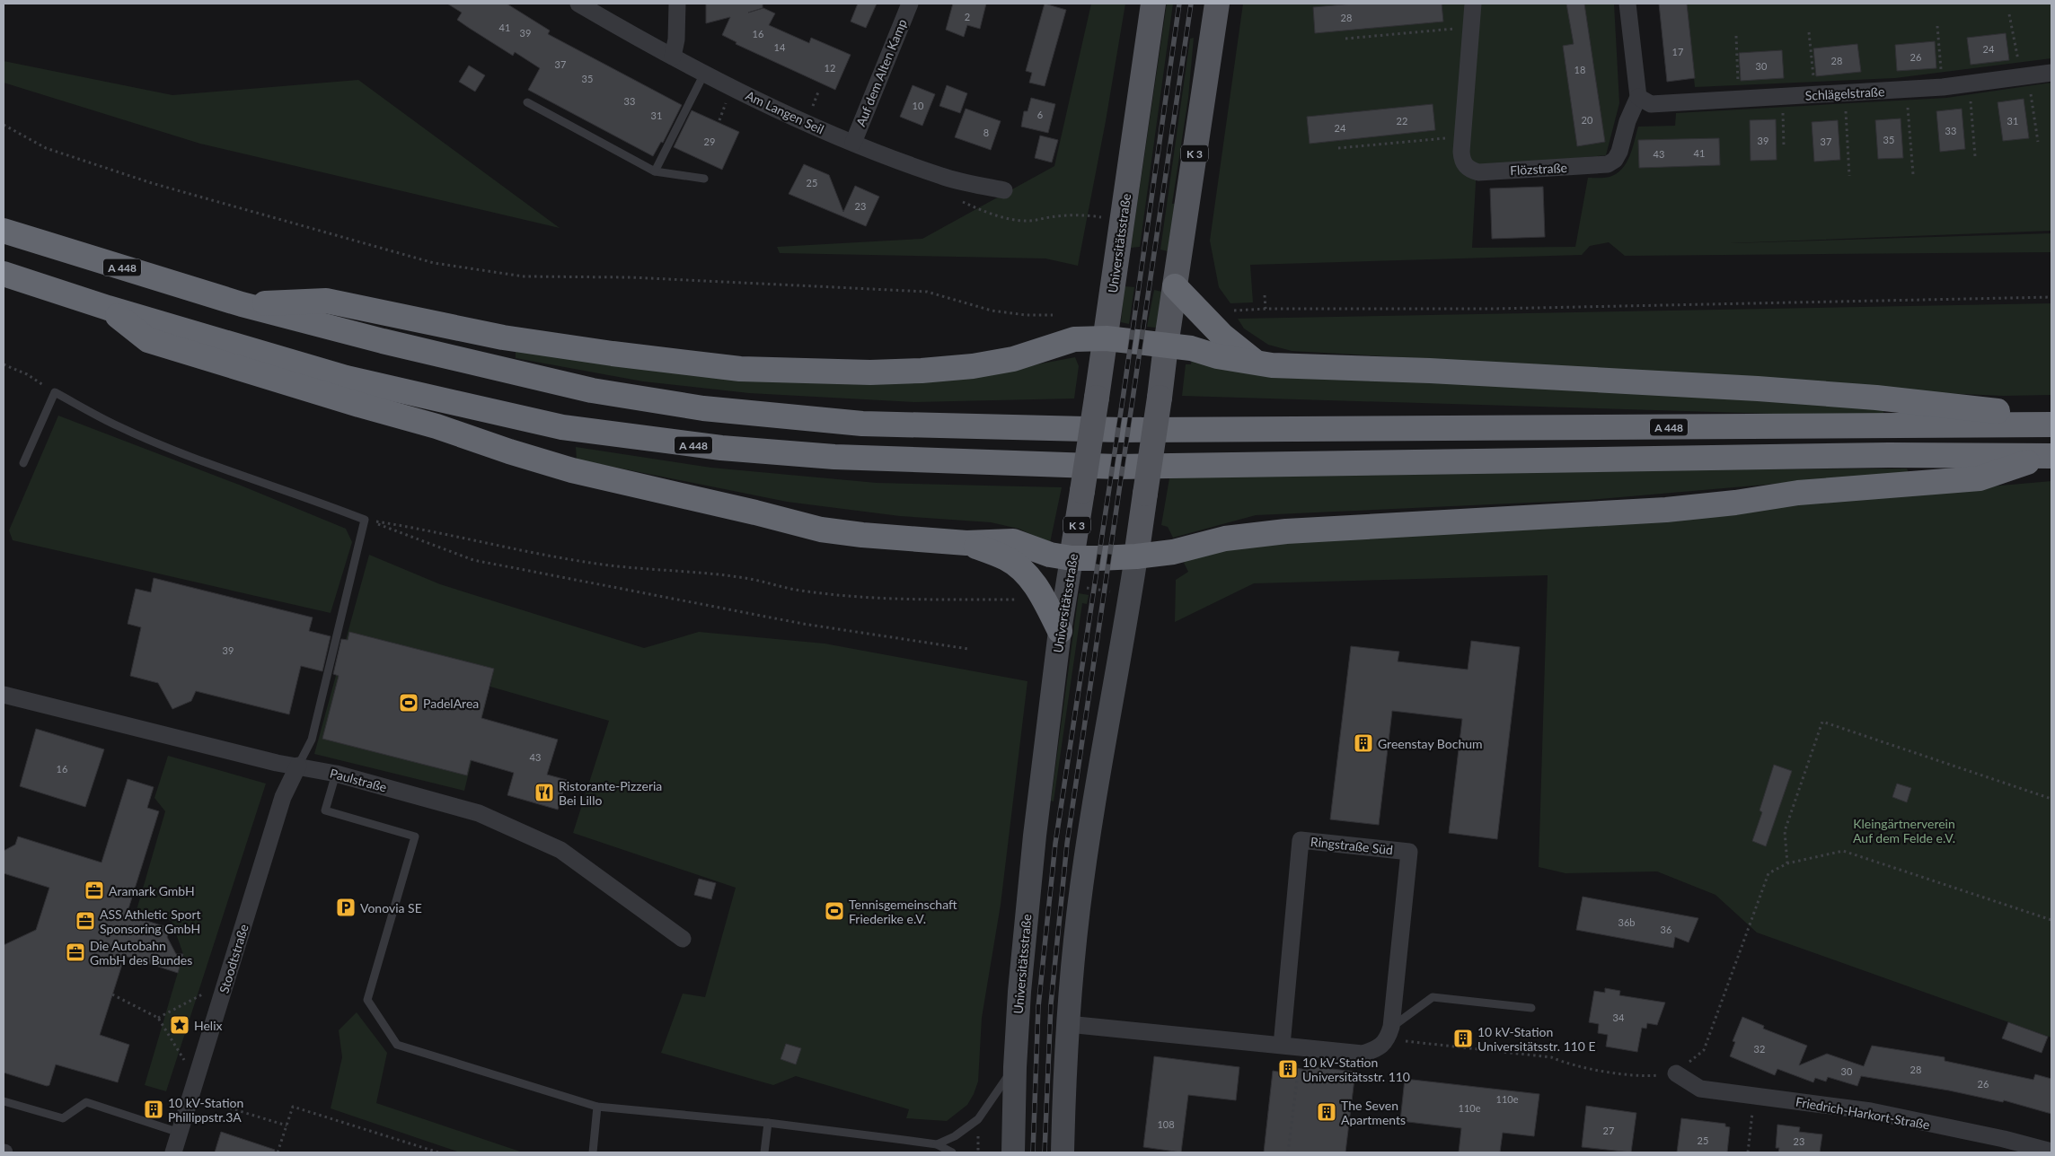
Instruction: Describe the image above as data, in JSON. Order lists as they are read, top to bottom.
{
  "streets": {
    "highway": ["A 448"],
    "main road": ["K 3", "Universitätsstraße"],
    "street": [
      "Auf dem Alten Kamp",
      "Schlägelstraße",
      "Am Langen Seil",
      "Flözstraße",
      "Paulstraße",
      "Ringstraße Süd",
      "Stoodtstraße",
      "Friedrich-Harkort-Straße"
    ]
  },
  "crossings": [
    ["Auf dem Alten Kamp", "Am Langen Seil"],
    ["Schlägelstraße", "Flözstraße"],
    ["Paulstraße", "Stoodtstraße"]
  ],
  "parks": ["Kleingärtnerverein Auf dem Felde e.V."],
  "places": {
    "sports": ["PadelArea", "Tennisgemeinschaft Friederike e.V."],
    "building": [
      "Greenstay Bochum",
      "10 kV-Station Universitätsstr. 110 E",
      "10 kV-Station Universitätsstr. 110",
      "10 kV-Station Phillippstr.3A",
      "The Seven Apartments"
    ],
    "restaurant": ["Ristorante-Pizzeria Bei Lillo"],
    "office": ["Aramark GmbH", "ASS Athletic Sport Sponsoring GmbH", "Die Autobahn GmbH des Bundes"],
    "parking": ["Vonovia SE"],
    "place": ["Helix"]
  },
  "house_numbers": [
    "2",
    "28",
    "41",
    "39",
    "16",
    "14",
    "24",
    "17",
    "26",
    "28",
    "37",
    "30",
    "12",
    "18",
    "35",
    "33",
    "10",
    "6",
    "31",
    "20",
    "22",
    "31",
    "24",
    "33",
    "8",
    "35",
    "39",
    "29",
    "37",
    "41",
    "43",
    "25",
    "23",
    "39",
    "43",
    "16",
    "36b",
    "36",
    "34",
    "32",
    "28",
    "30",
    "26",
    "110e",
    "110e",
    "108",
    "27",
    "25",
    "23"
  ]
}
